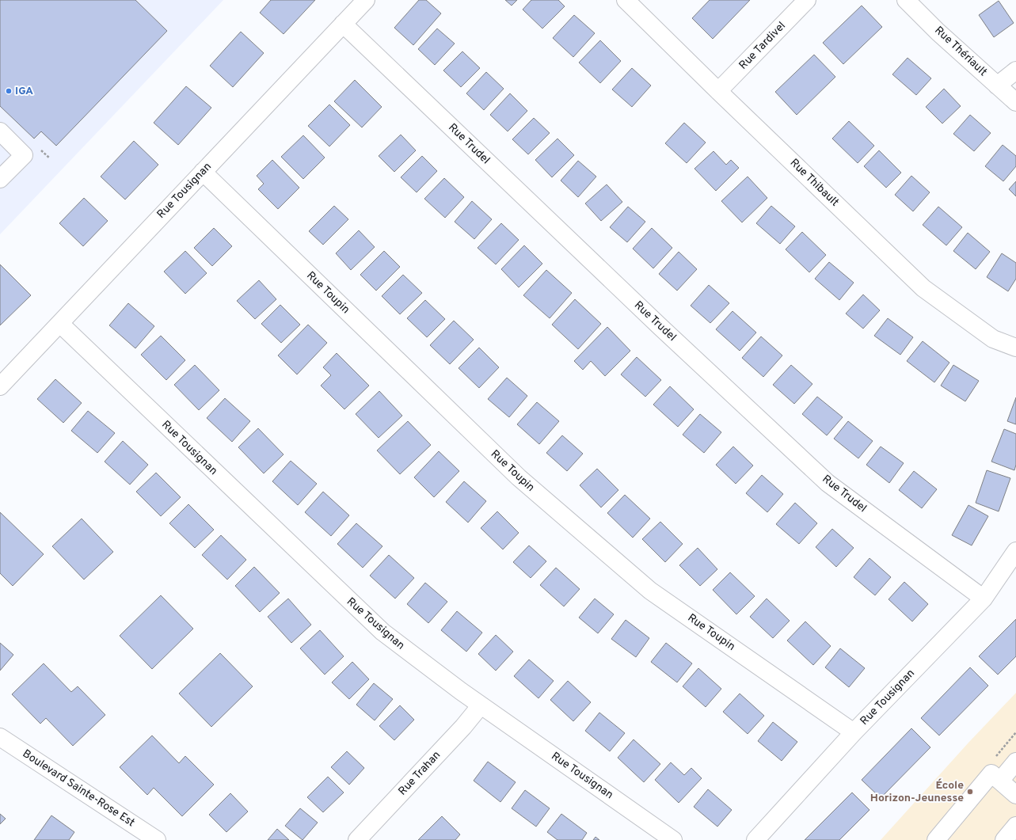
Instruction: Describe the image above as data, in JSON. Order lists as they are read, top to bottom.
{
  "streets": {
    "street": [
      "Rue Tardivel",
      "Rue Thériault",
      "Rue Trudel",
      "Rue Thibault",
      "Rue Tousignan",
      "Rue Toupin",
      "Rue Trahan",
      "Boulevard Sainte-Rose Est"
    ]
  },
  "crossings": [
    ["Rue Tardivel", "Rue Thibault"],
    ["Rue Trudel", "Rue Tousignan"],
    ["Rue Tousignan", "Rue Toupin"],
    ["Rue Tousignan", "Rue Trahan"]
  ],
  "places": ["IGA", "École Horizon-Jeunesse"]
}
